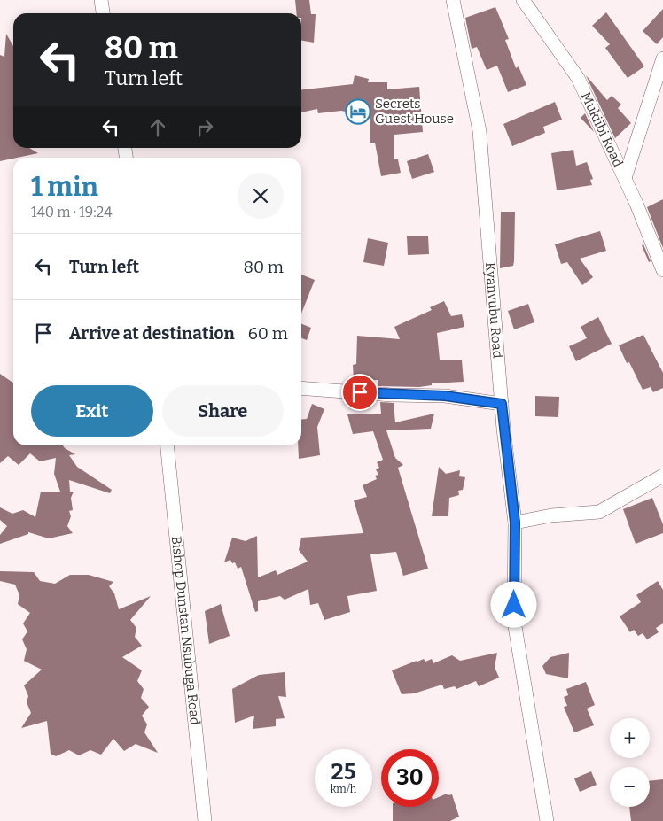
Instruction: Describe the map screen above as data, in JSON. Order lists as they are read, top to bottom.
{
  "streets": {
    "street": ["Mukiibi Road", "Kyanvubu Road", "Bishop Dunstan Nsubuga Road"]
  },
  "places": {
    "hotel": ["Secrets Guest House"]
  },
  "page": {
    "turn": ["80 m", "Turn left"],
    "heading": ["1 min", "140 m · 19:24"],
    "list": [
      {
        "name": "Turn left",
        "value": "80 m"
      },
      {
        "name": "Arrive at destination",
        "value": "60 m"
      }
    ],
    "buttons": ["Exit", "Share"],
    "map_buttons": ["+", "−"],
    "speed": "25 km/h",
    "limit": "30"
  }
}
